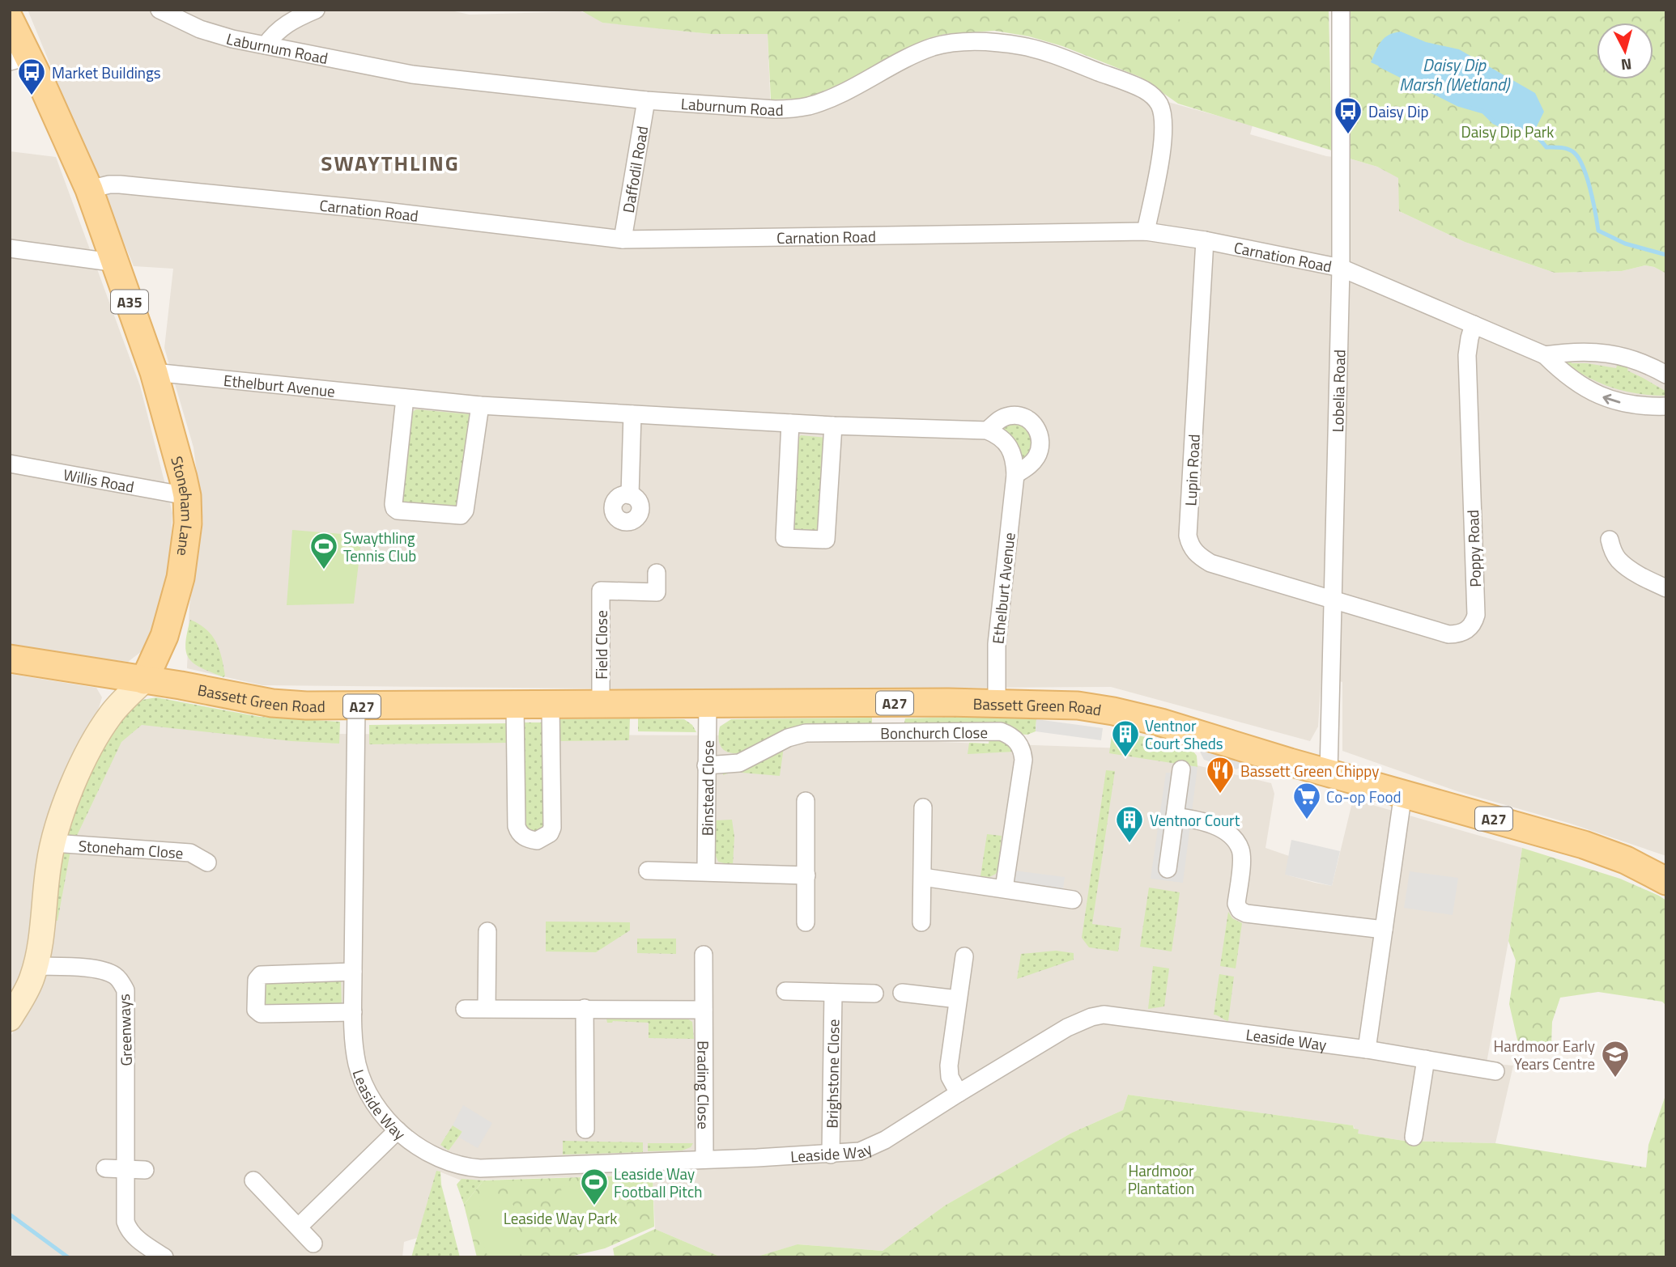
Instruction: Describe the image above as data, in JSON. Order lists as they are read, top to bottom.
{
  "streets": {
    "main road": [
      "A35",
      "Stoneham Lane",
      "Bassett Green Road",
      "A27"
    ],
    "street": [
      "Laburnum Road",
      "Daffodil Road",
      "Carnation Road",
      "Ethelburt Avenue",
      "Lobelia Road",
      "Lupin Road",
      "Willis Road",
      "Poppy Road",
      "Field Close",
      "Bonchurch Close",
      "Binstead Close",
      "Stoneham Close",
      "Greenways",
      "Leaside Way",
      "Brighstone Close",
      "Brading Close"
    ]
  },
  "crossings": [
    ["Laburnum Road", "Daffodil Road"],
    ["Laburnum Road", "Carnation Road"],
    ["Daffodil Road", "Carnation Road"],
    ["Carnation Road", "Lobelia Road"],
    ["Carnation Road", "Lupin Road"],
    ["Carnation Road", "Stoneham Lane"],
    ["Carnation Road", "Poppy Road"],
    ["Ethelburt Avenue", "Stoneham Lane"],
    ["Ethelburt Avenue", "Bassett Green Road"],
    ["Lobelia Road", "Lupin Road"],
    ["Lobelia Road", "Poppy Road"],
    ["Lobelia Road", "Bassett Green Road"],
    ["Lupin Road", "Poppy Road"],
    ["Willis Road", "Stoneham Lane"],
    ["Stoneham Lane", "Bassett Green Road"],
    ["Stoneham Lane", "Stoneham Close"],
    ["Stoneham Lane", "Greenways"],
    ["Field Close", "Bassett Green Road"],
    ["Bassett Green Road", "Binstead Close"],
    ["Bassett Green Road", "Leaside Way"],
    ["Bonchurch Close", "Binstead Close"],
    ["Leaside Way", "Brighstone Close"],
    ["Leaside Way", "Brading Close"]
  ],
  "districts": ["SWAYTHLING"],
  "water": ["Daisy Dip Marsh (Wetland)"],
  "parks": ["Daisy Dip Park", "Hardmoor Plantation", "Leaside Way Park"],
  "places": {
    "bus stop": ["Market Buildings", "Daisy Dip"],
    "sports": ["Swaythling Tennis Club", "Leaside Way Football Pitch"],
    "building": ["Ventnor Court Sheds", "Ventnor Court"],
    "restaurant": ["Bassett Green Chippy"],
    "supermarket": ["Co-op Food"],
    "school or university": ["Hardmoor Early Years Centre"]
  },
  "north": "bottom"
}
